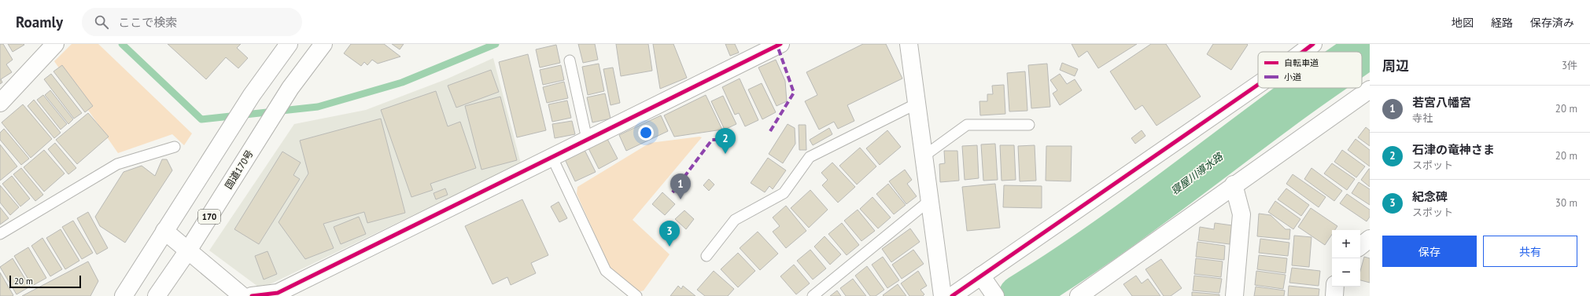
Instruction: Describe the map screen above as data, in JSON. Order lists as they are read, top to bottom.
{
  "streets": {
    "main road": ["国道170号", "170"]
  },
  "water": ["寝屋川導水路"],
  "legend": ["自転車道", "小道"],
  "scale_bar": "20 m",
  "page": {
    "header": "Roamly",
    "search": "ここで検索",
    "nav": ["地図", "経路", "保存済み"],
    "heading": ["周辺", "3件"],
    "list": [
      {
        "mark": "1",
        "name": "若宮八幡宮",
        "note": "寺社",
        "value": "20 m"
      },
      {
        "mark": "2",
        "name": "石津の竜神さま",
        "note": "スポット",
        "value": "20 m"
      },
      {
        "mark": "3",
        "name": "紀念碑",
        "note": "スポット",
        "value": "30 m"
      }
    ],
    "pins": ["2", "1", "3"],
    "buttons": ["保存", "共有"],
    "map_buttons": ["+", "−"],
    "scale": "20 m"
  }
}
